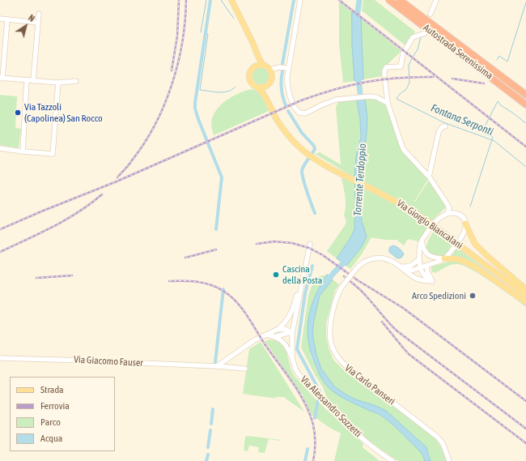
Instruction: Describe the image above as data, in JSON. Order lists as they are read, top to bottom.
{
  "streets": {
    "highway": ["Autostrada Serenissima"],
    "main road": ["Via Giorgio Biancalani"],
    "street": ["Via Giacomo Fauser", "Via Carlo Panseri", "Via Alessandro Sozzetti"]
  },
  "water": ["Fontana Serponti", "Torrente Terdoppio"],
  "places": ["Via Tazzoli (Capolinea) San Rocco", "Cascina della Posta", "Arco Spedizioni"],
  "legend": [
    "Strada",
    "Ferrovia",
    "Parco",
    "Acqua"
  ],
  "north": "top right"
}
